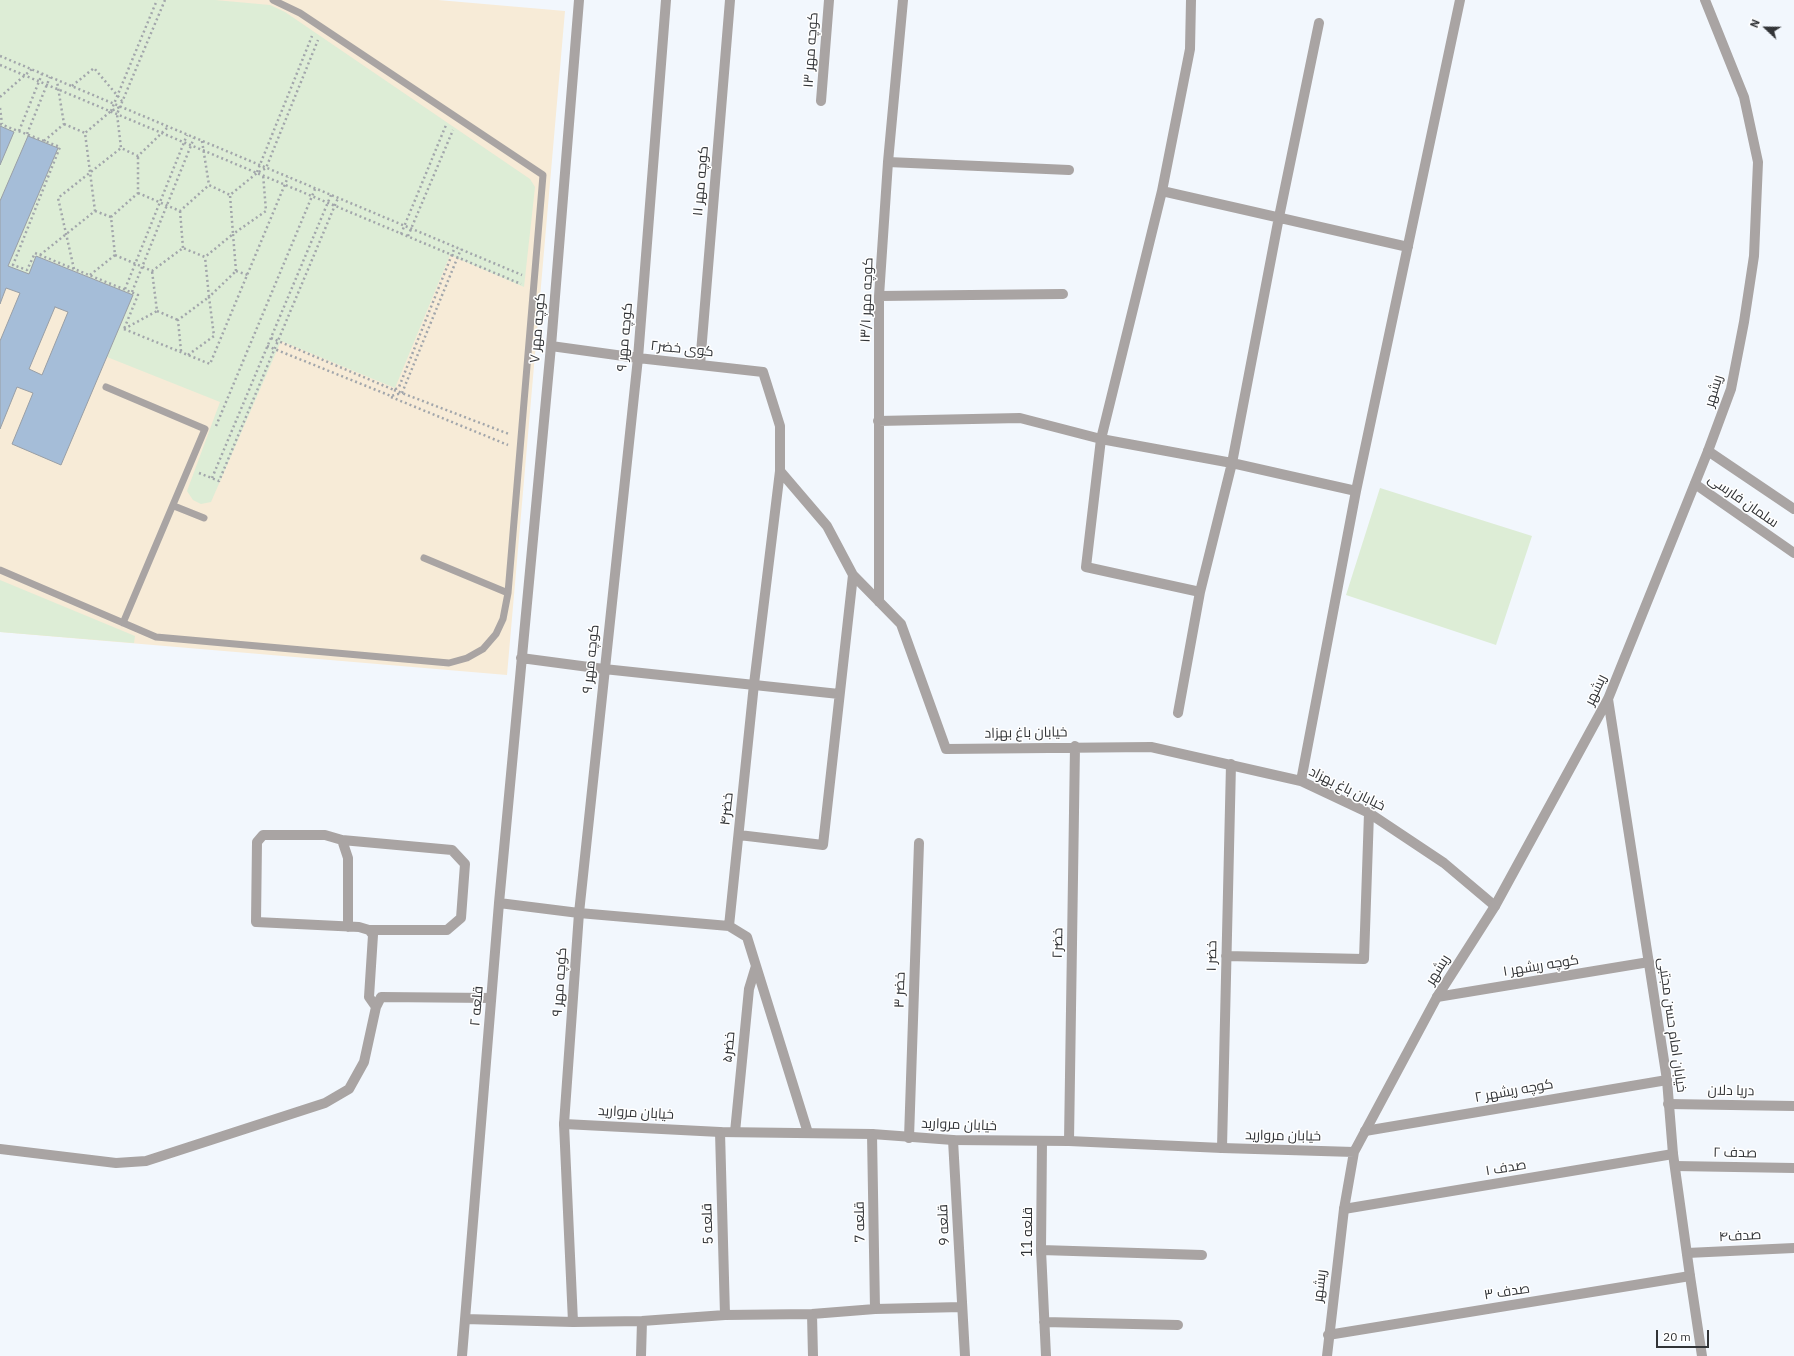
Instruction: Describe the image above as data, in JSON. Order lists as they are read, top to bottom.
{
  "streets": {
    "street": [
      "کوچه مهر ۱۳",
      "کوچه مهر ۱۱",
      "کوچه مهر ۱۳/۱",
      "کوچه مهر ۷",
      "کوچه مهر ۹",
      "کوی خضر۲",
      "ریشهر",
      "سلمان فارسی",
      "خیابان باغ بهزاد",
      "خضر۴",
      "خضر۲",
      "خضر ۱",
      "کوچه ریشهر ۱",
      "خضر ۳",
      "قلعه ۲",
      "خیابان امام حسن مجتبی",
      "خضر۵",
      "کوچه ریشهر ۲",
      "دریا دلان",
      "خیابان مروارید",
      "صدف ۲",
      "صدف ۱",
      "قلعه 7",
      "قلعه 5",
      "قلعه 9",
      "قلعه 11",
      "صدف۴",
      "صدف ۳"
    ]
  },
  "crossings": [
    ["کوچه مهر ۱۱", "کوی خضر۲"],
    ["کوچه مهر ۱۳/۱", "خیابان باغ بهزاد"],
    ["کوچه مهر ۷", "کوی خضر۲"],
    ["کوچه مهر ۷", "قلعه ۲"],
    ["کوچه مهر ۹", "کوی خضر۲"],
    ["کوچه مهر ۹", "خیابان مروارید"],
    ["کوی خضر۲", "خیابان باغ بهزاد"],
    ["کوی خضر۲", "خضر۴"],
    ["ریشهر", "سلمان فارسی"],
    ["ریشهر", "خیابان باغ بهزاد"],
    ["ریشهر", "کوچه ریشهر ۱"],
    ["ریشهر", "خیابان امام حسن مجتبی"],
    ["ریشهر", "کوچه ریشهر ۲"],
    ["ریشهر", "خیابان مروارید"],
    ["ریشهر", "صدف ۱"],
    ["ریشهر", "صدف ۳"],
    ["خیابان باغ بهزاد", "خضر۴"],
    ["خیابان باغ بهزاد", "خضر۲"],
    ["خیابان باغ بهزاد", "خضر ۱"],
    ["خضر۲", "خیابان مروارید"],
    ["خضر ۱", "خیابان مروارید"],
    ["کوچه ریشهر ۱", "خیابان امام حسن مجتبی"],
    ["خضر ۳", "خیابان مروارید"],
    ["خیابان امام حسن مجتبی", "کوچه ریشهر ۲"],
    ["خیابان امام حسن مجتبی", "دریا دلان"],
    ["خیابان امام حسن مجتبی", "صدف ۲"],
    ["خیابان امام حسن مجتبی", "صدف ۱"],
    ["خیابان امام حسن مجتبی", "صدف۴"],
    ["خیابان امام حسن مجتبی", "صدف ۳"],
    ["خضر۵", "خیابان مروارید"],
    ["خیابان مروارید", "قلعه 7"],
    ["خیابان مروارید", "قلعه 5"],
    ["خیابان مروارید", "قلعه 9"],
    ["خیابان مروارید", "قلعه 11"]
  ],
  "scale_bar": "20 m",
  "north": "left"
}
